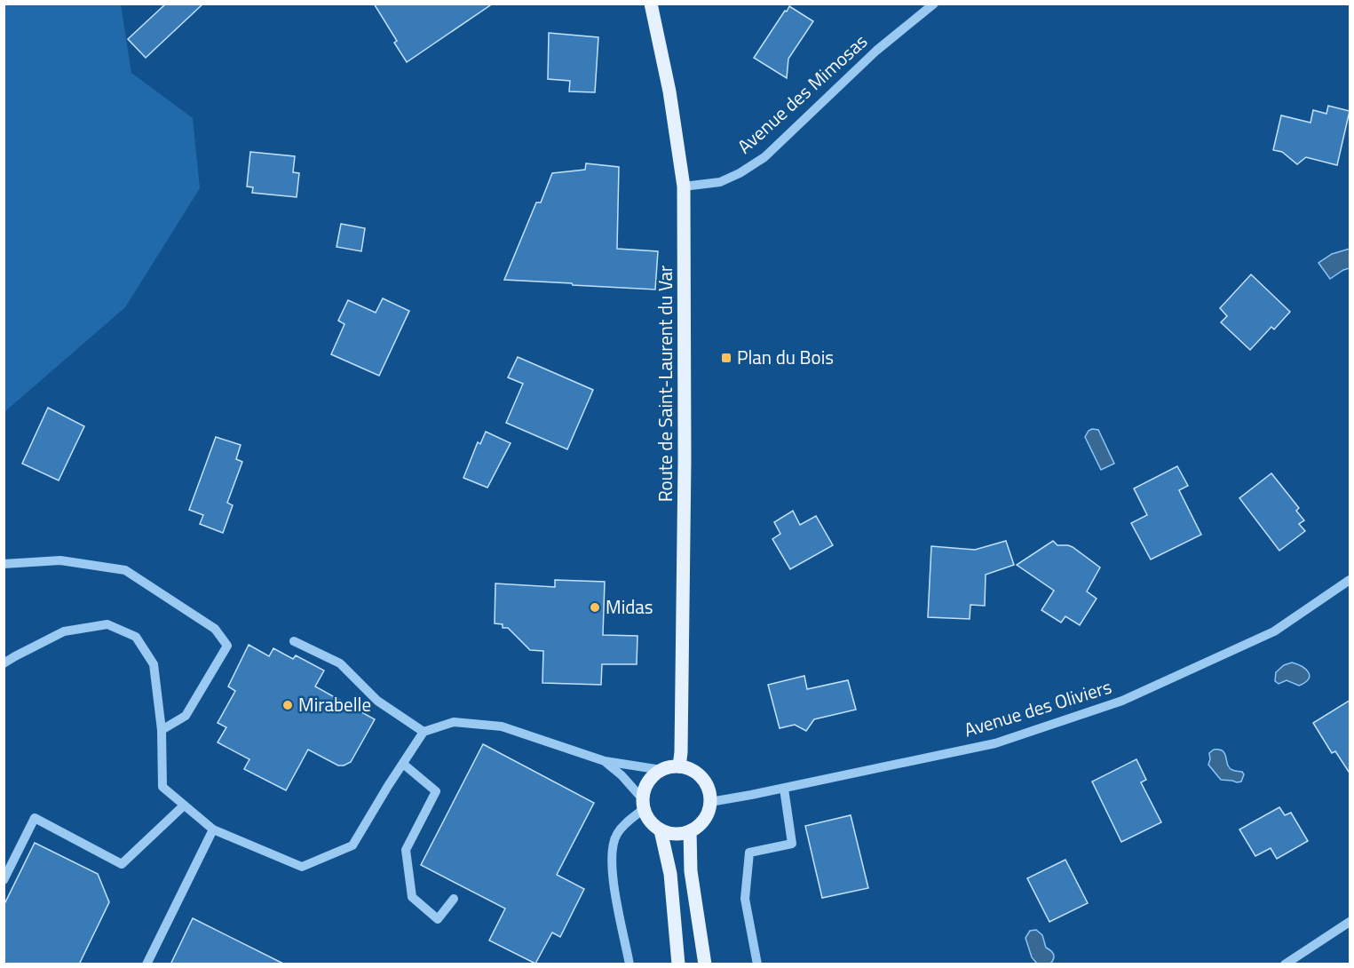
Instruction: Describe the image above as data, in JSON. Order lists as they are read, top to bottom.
{
  "streets": {
    "main road": ["Route de Saint-Laurent du Var"],
    "street": ["Avenue des Mimosas", "Avenue des Oliviers"]
  },
  "crossings": [
    ["Avenue des Mimosas", "Route de Saint-Laurent du Var"],
    ["Route de Saint-Laurent du Var", "Avenue des Oliviers"]
  ],
  "places": {
    "transit": ["Plan du Bois"],
    "other": ["Midas", "Mirabelle"]
  }
}
